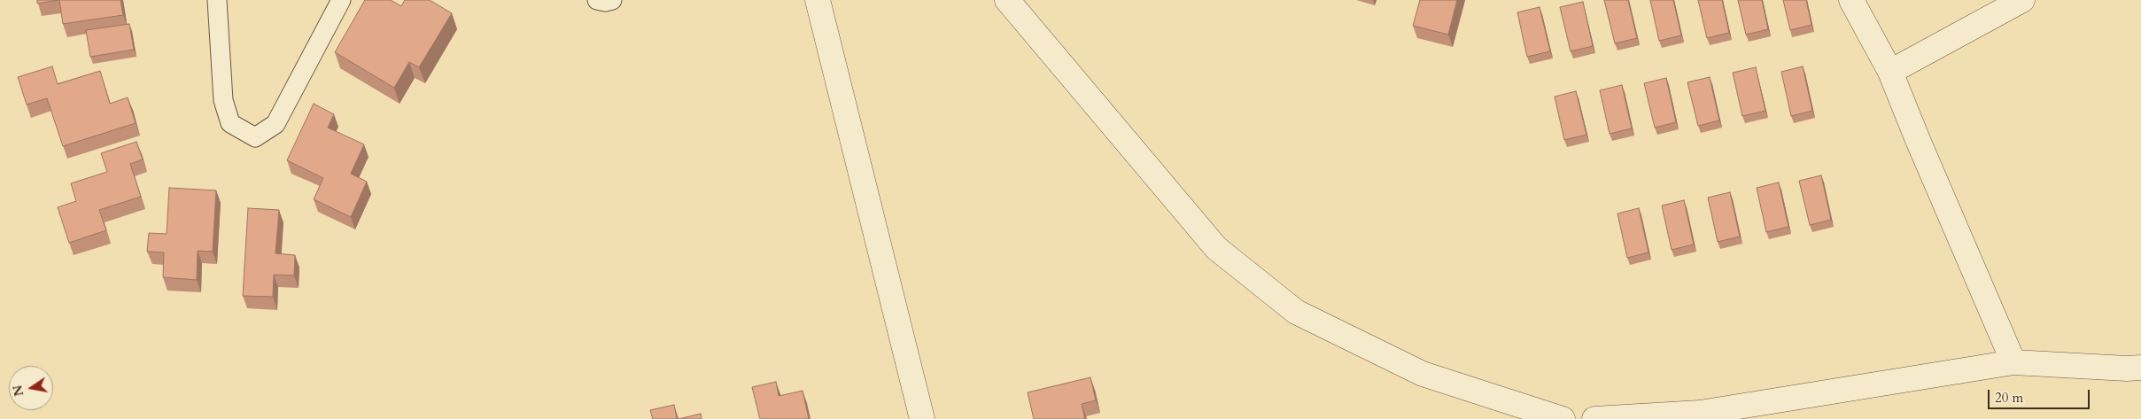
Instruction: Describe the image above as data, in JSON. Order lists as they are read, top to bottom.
{
  "scale_bar": "20 m",
  "north": "left"
}
